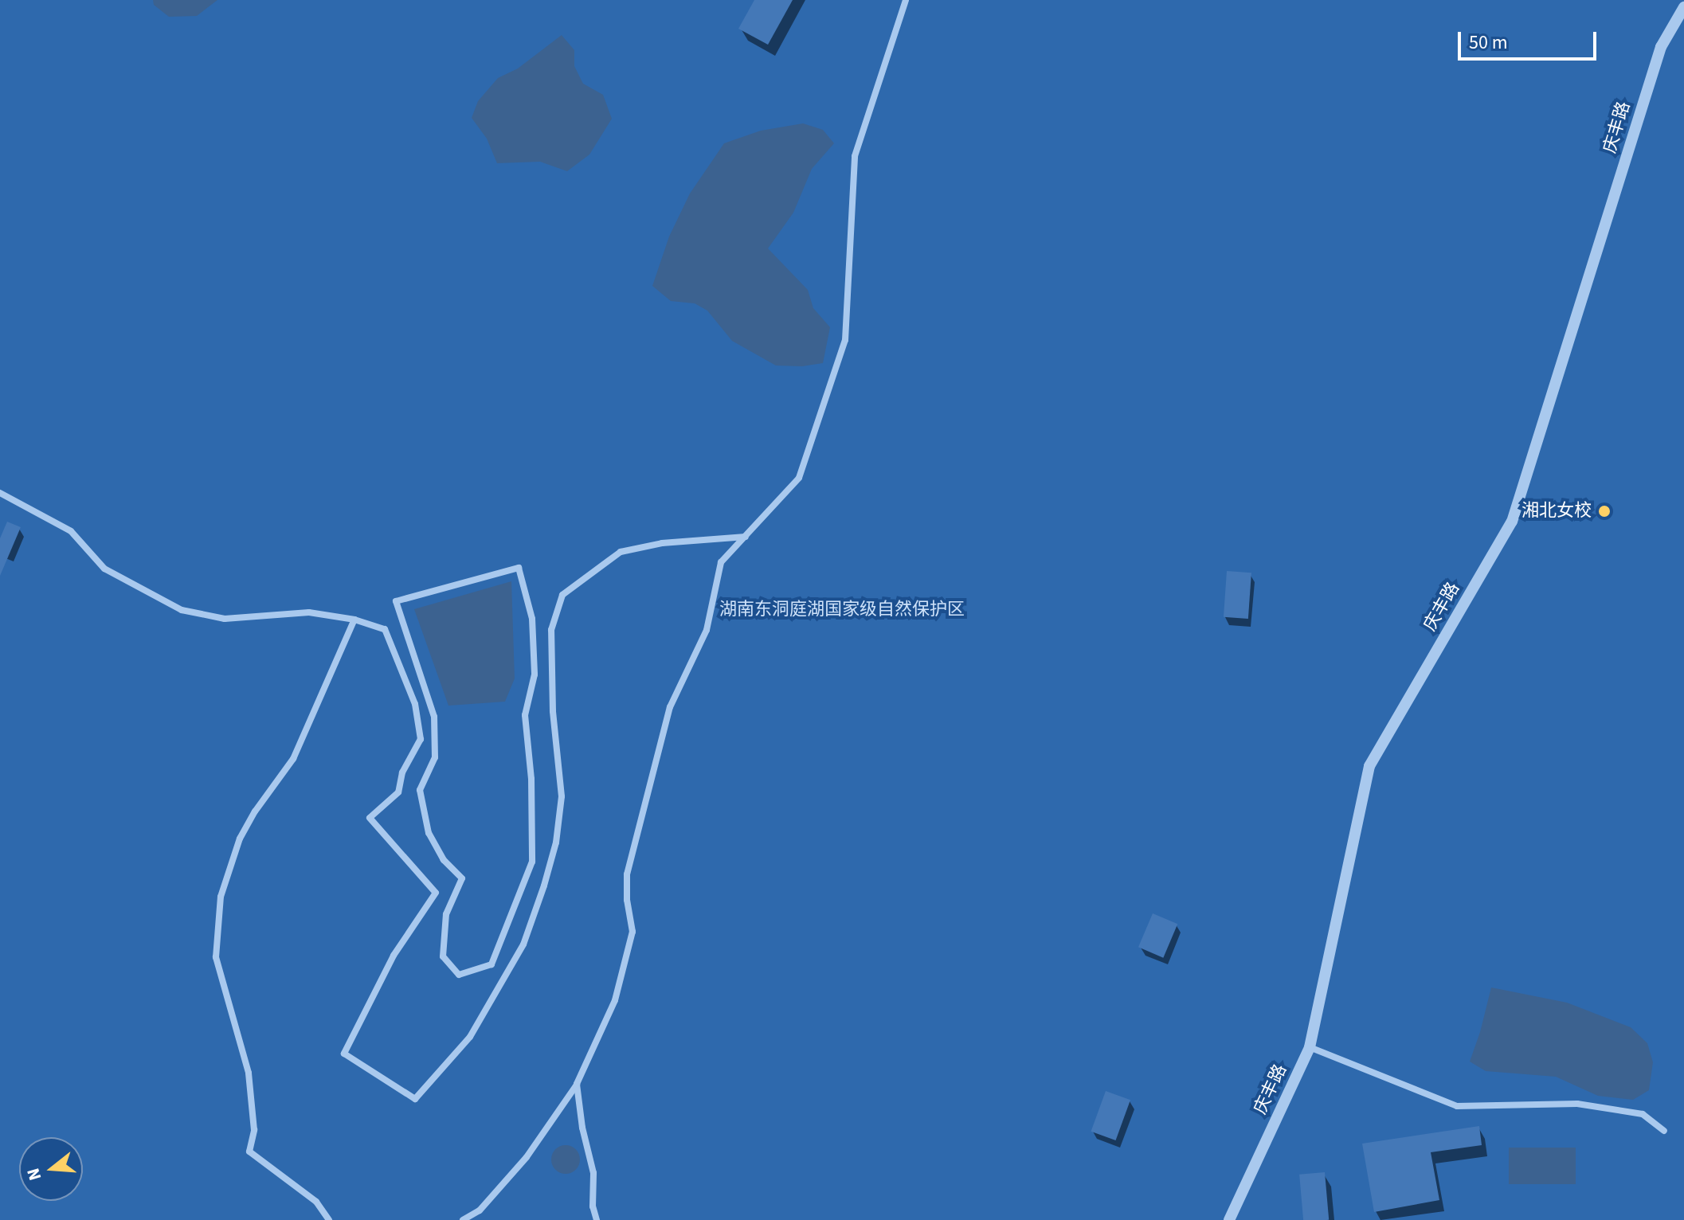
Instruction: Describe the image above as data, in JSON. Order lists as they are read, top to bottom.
{
  "streets": {
    "street": ["庆丰路"]
  },
  "parks": ["湖南东洞庭湖国家级自然保护区"],
  "places": ["湘北女校"],
  "scale_bar": "50 m",
  "north": "left"
}
